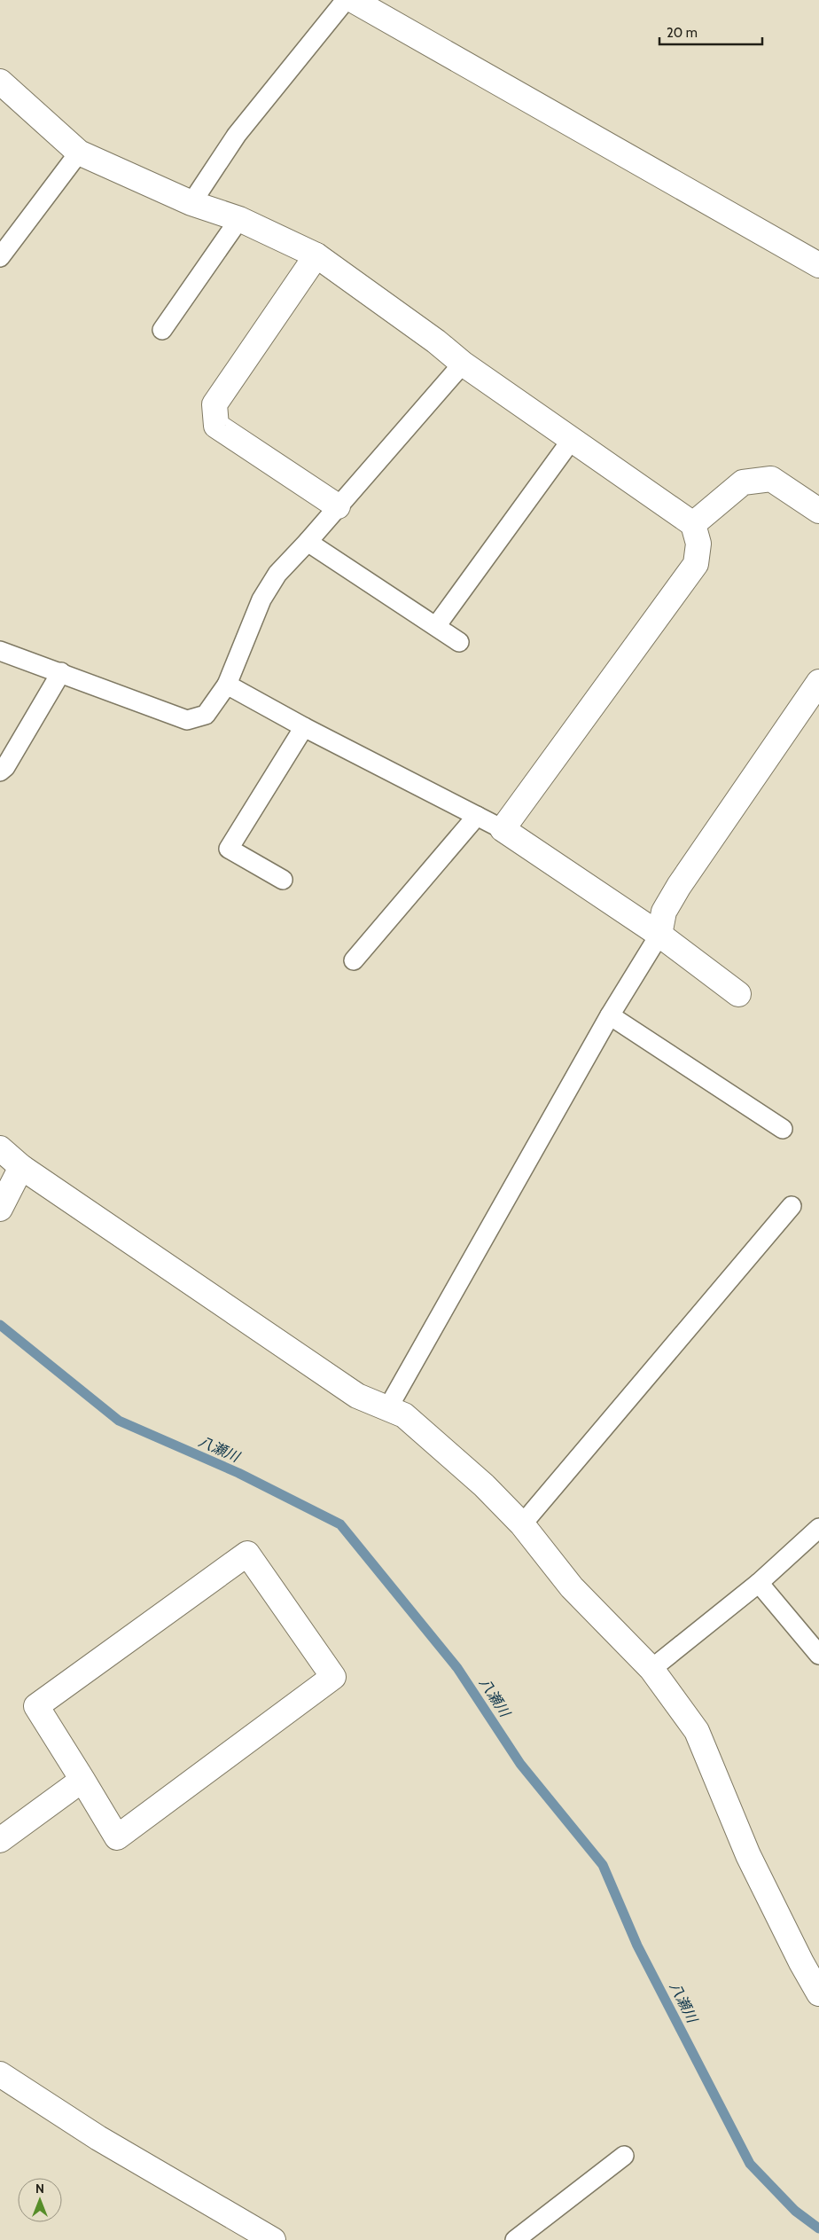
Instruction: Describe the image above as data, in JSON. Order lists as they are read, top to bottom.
{
  "water": ["八瀬川"],
  "scale_bar": "20 m",
  "north": "top"
}
